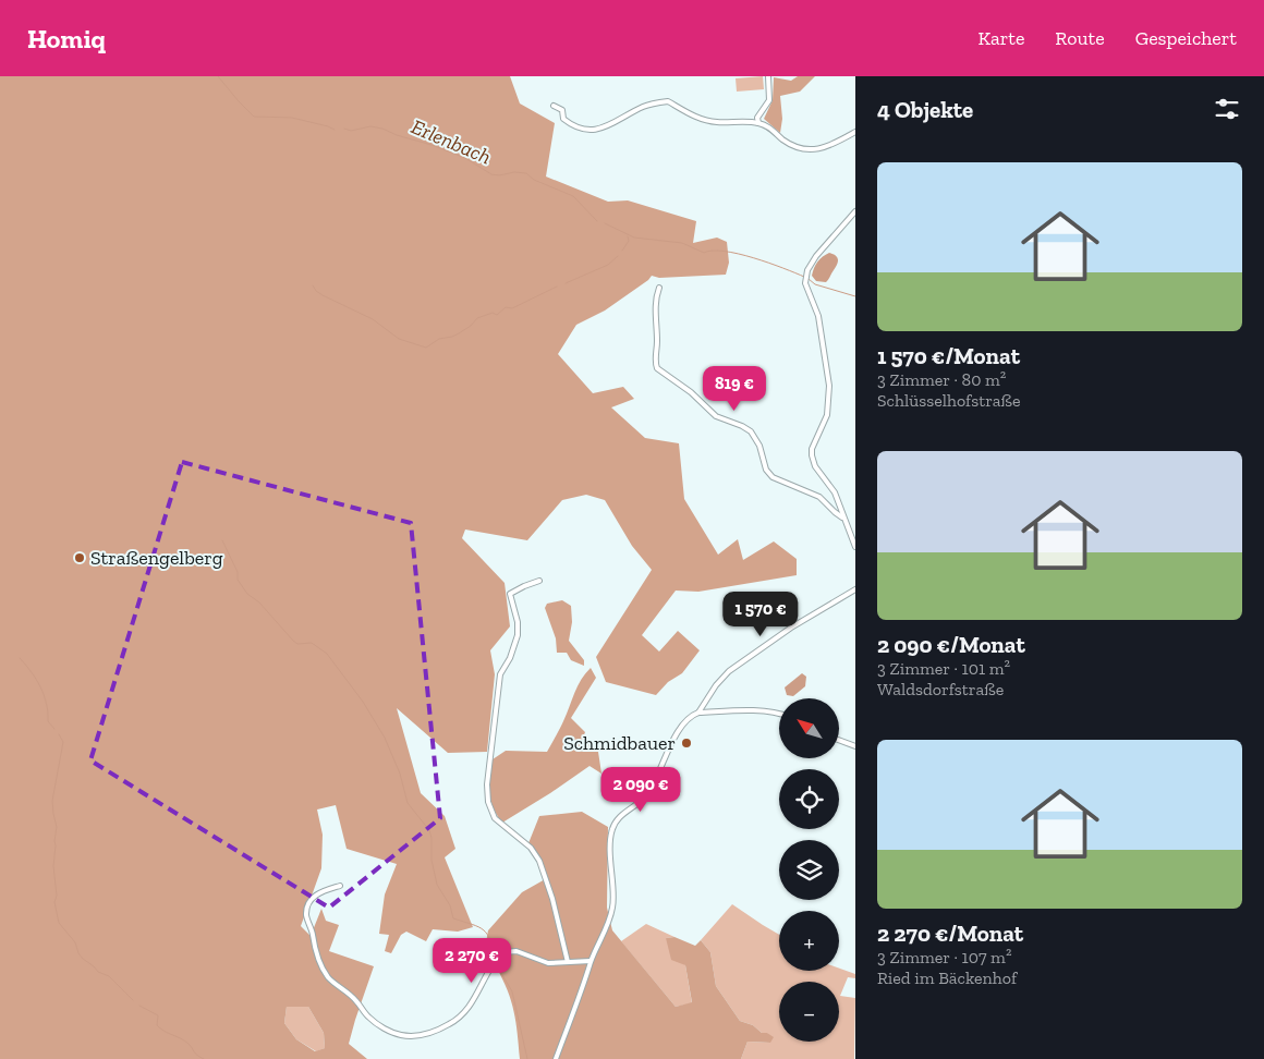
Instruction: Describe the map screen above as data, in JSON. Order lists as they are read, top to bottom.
{
  "water": ["Erlenbach"],
  "places": ["Straßengelberg", "Schmidbauer"],
  "north": "top left",
  "page": {
    "header": "Homiq",
    "nav": ["Karte", "Route", "Gespeichert"],
    "heading": "4 Objekte",
    "list": [
      {
        "name": "1 570 €/Monat",
        "note": "3 Zimmer · 80 m² · Schlüsselhofstraße"
      },
      {
        "name": "2 090 €/Monat",
        "note": "3 Zimmer · 101 m² · Waldsdorfstraße"
      },
      {
        "name": "2 270 €/Monat",
        "note": "3 Zimmer · 107 m² · Ried im Bäckenhof"
      }
    ],
    "price": [
      "819 €",
      "1 570 €",
      "2 090 €",
      "2 270 €"
    ],
    "map_buttons": ["+", "−"]
  }
}
